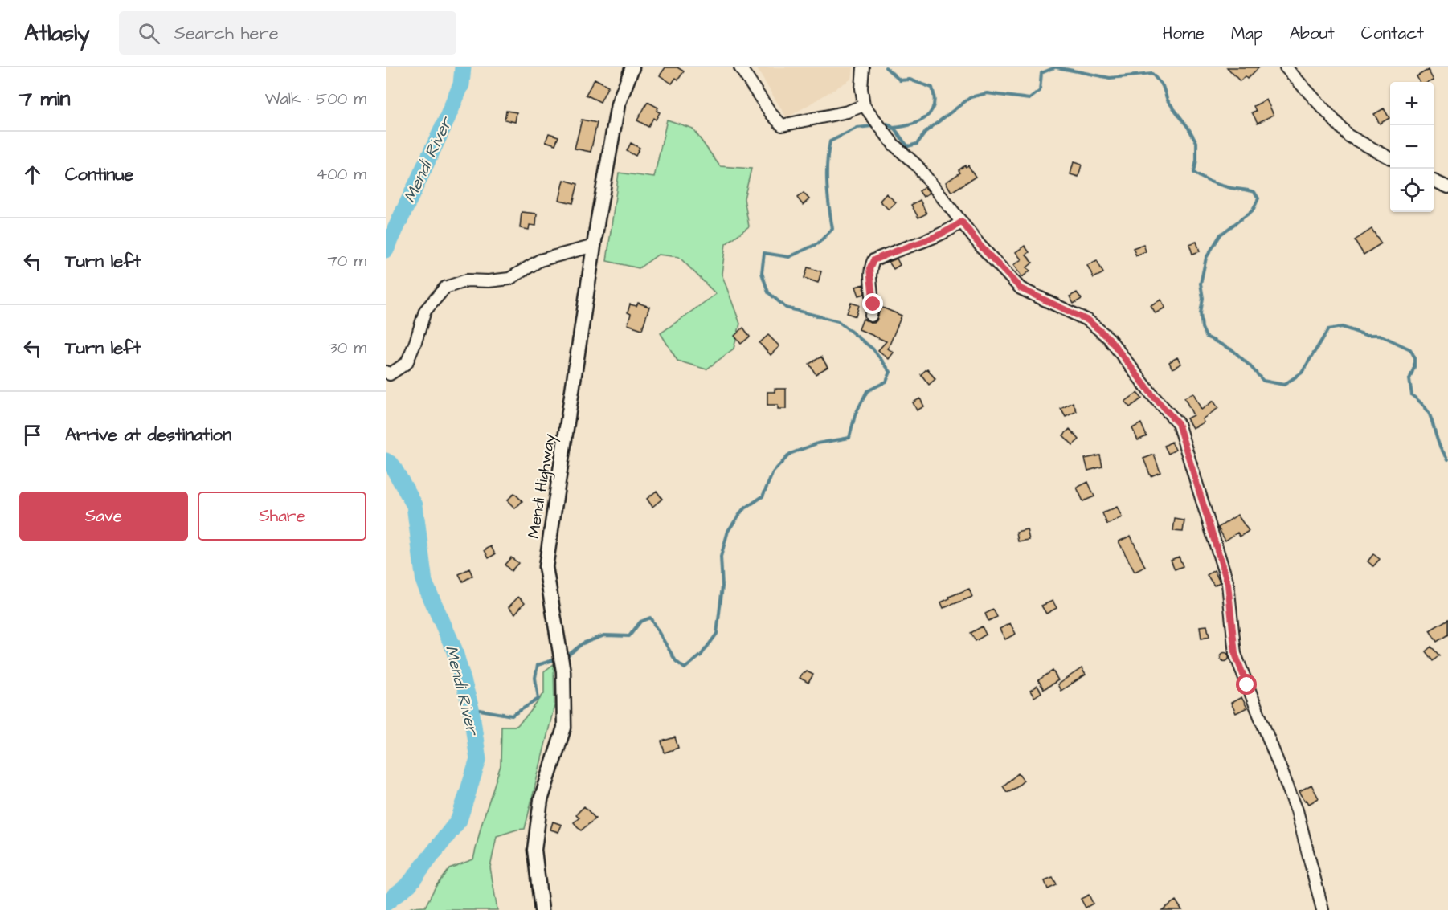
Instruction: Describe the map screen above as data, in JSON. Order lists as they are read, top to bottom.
{
  "streets": {
    "main road": ["Mendi Highway"]
  },
  "water": ["Mendi River"],
  "page": {
    "header": "Atlasly",
    "search": "Search here",
    "nav": [
      "Home",
      "Map",
      "About",
      "Contact"
    ],
    "heading": ["7 min", "Walk · 500 m"],
    "map_buttons": ["+", "−"],
    "list": [
      ["Continue", "400 m"],
      ["Turn left", "70 m"],
      ["Turn left", "30 m"],
      "Arrive at destination"
    ],
    "buttons": ["Save", "Share"]
  }
}
